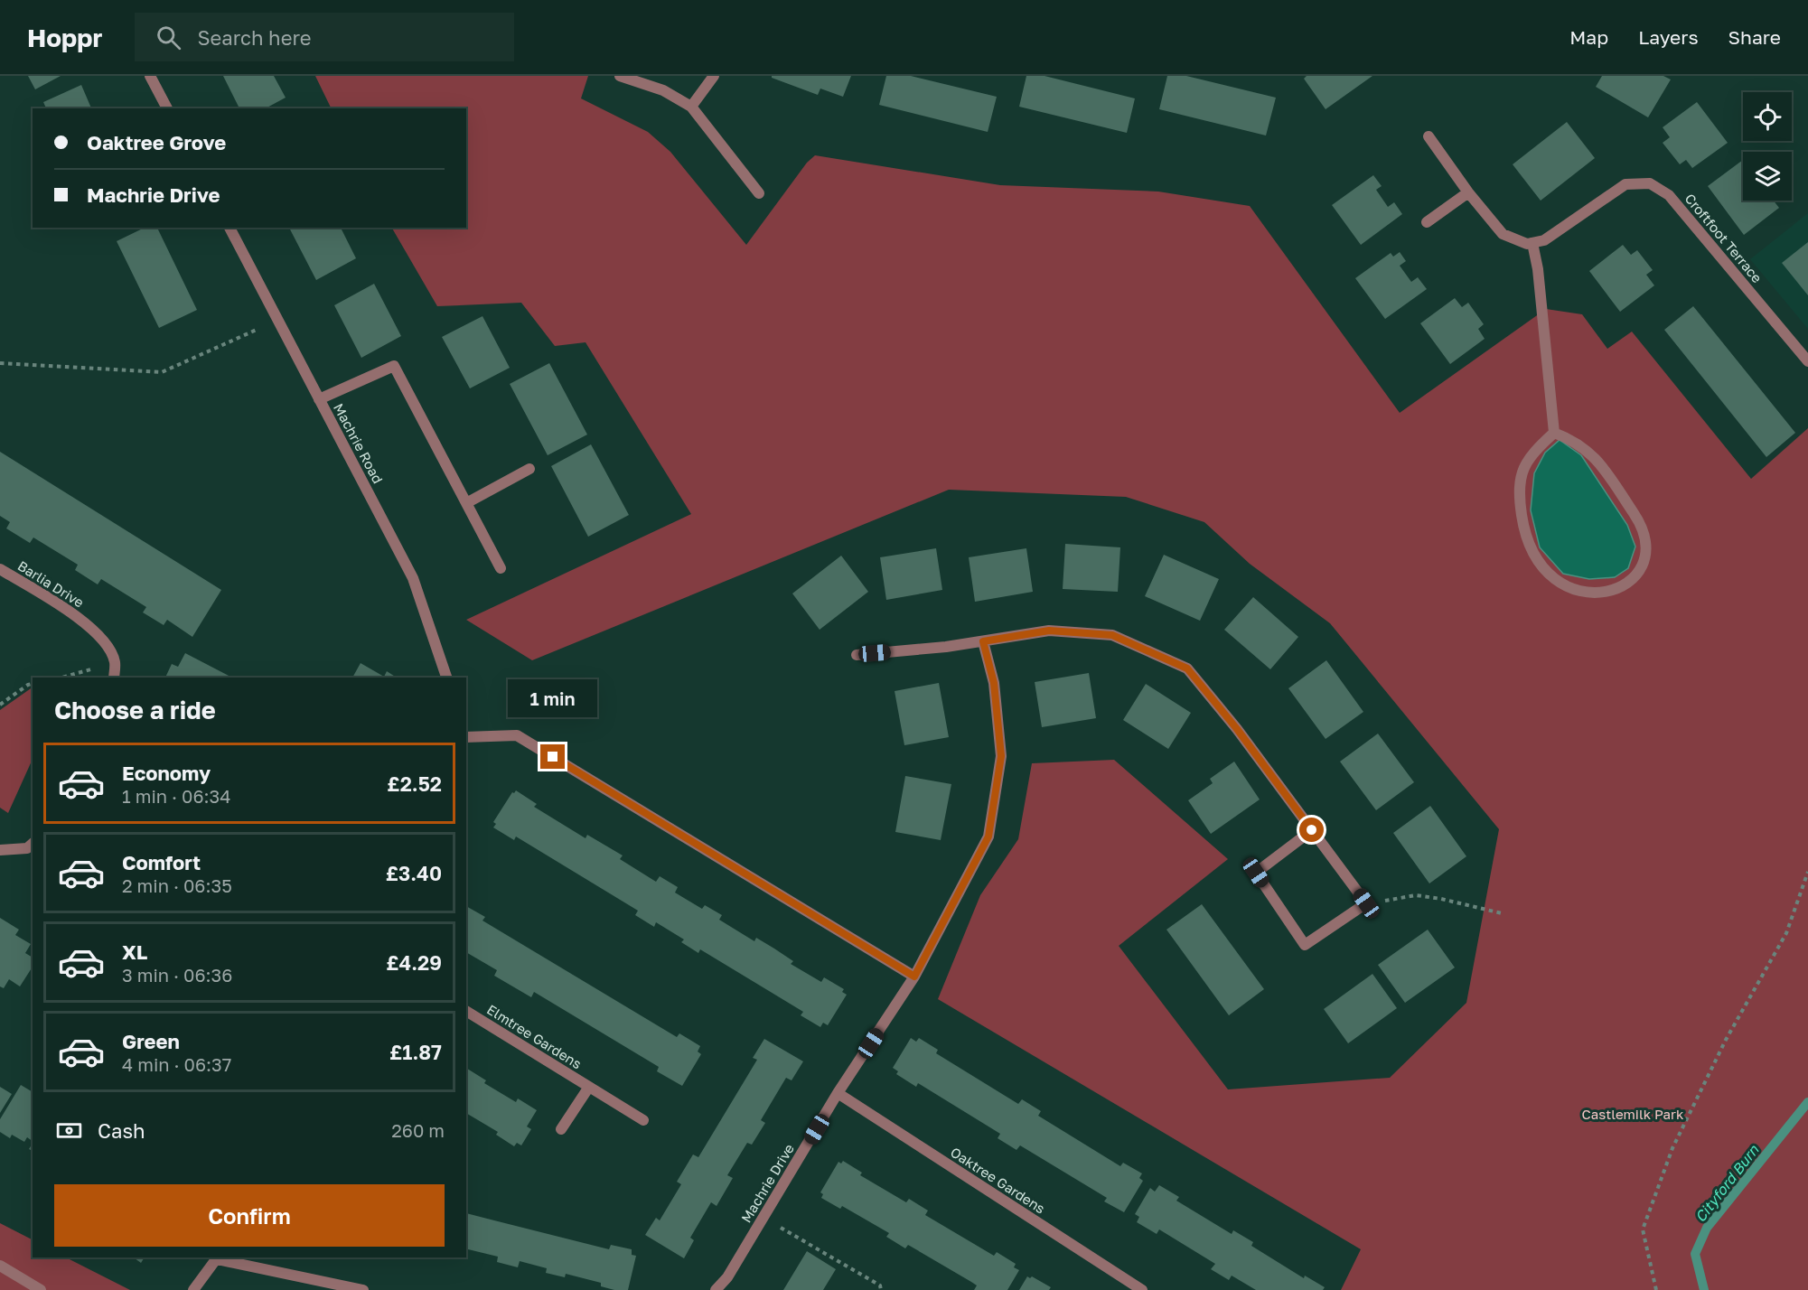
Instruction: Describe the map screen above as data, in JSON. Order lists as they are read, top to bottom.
{
  "streets": {
    "street": [
      "Croftfoot Terrace",
      "Machrie Road",
      "Barlia Drive",
      "Elmtree Gardens",
      "Oaktree Gardens",
      "Machrie Drive"
    ]
  },
  "crossings": [
    ["Oaktree Gardens", "Machrie Drive"]
  ],
  "water": ["Cityford Burn"],
  "parks": ["Castlemilk Park"],
  "page": {
    "header": "Hoppr",
    "search": "Search here",
    "nav": ["Map", "Layers", "Share"],
    "banner": ["Oaktree Grove", "Machrie Drive"],
    "heading": "Choose a ride",
    "bubble": "1 min",
    "list": [
      {
        "name": "Economy",
        "note": "1 min · 06:34",
        "value": "£2.52"
      },
      {
        "name": "Comfort",
        "note": "2 min · 06:35",
        "value": "£3.40"
      },
      {
        "name": "XL",
        "note": "3 min · 06:36",
        "value": "£4.29"
      },
      {
        "name": "Green",
        "note": "4 min · 06:37",
        "value": "£1.87"
      }
    ],
    "pay": ["Cash", "260 m"],
    "buttons": "Confirm"
  }
}
